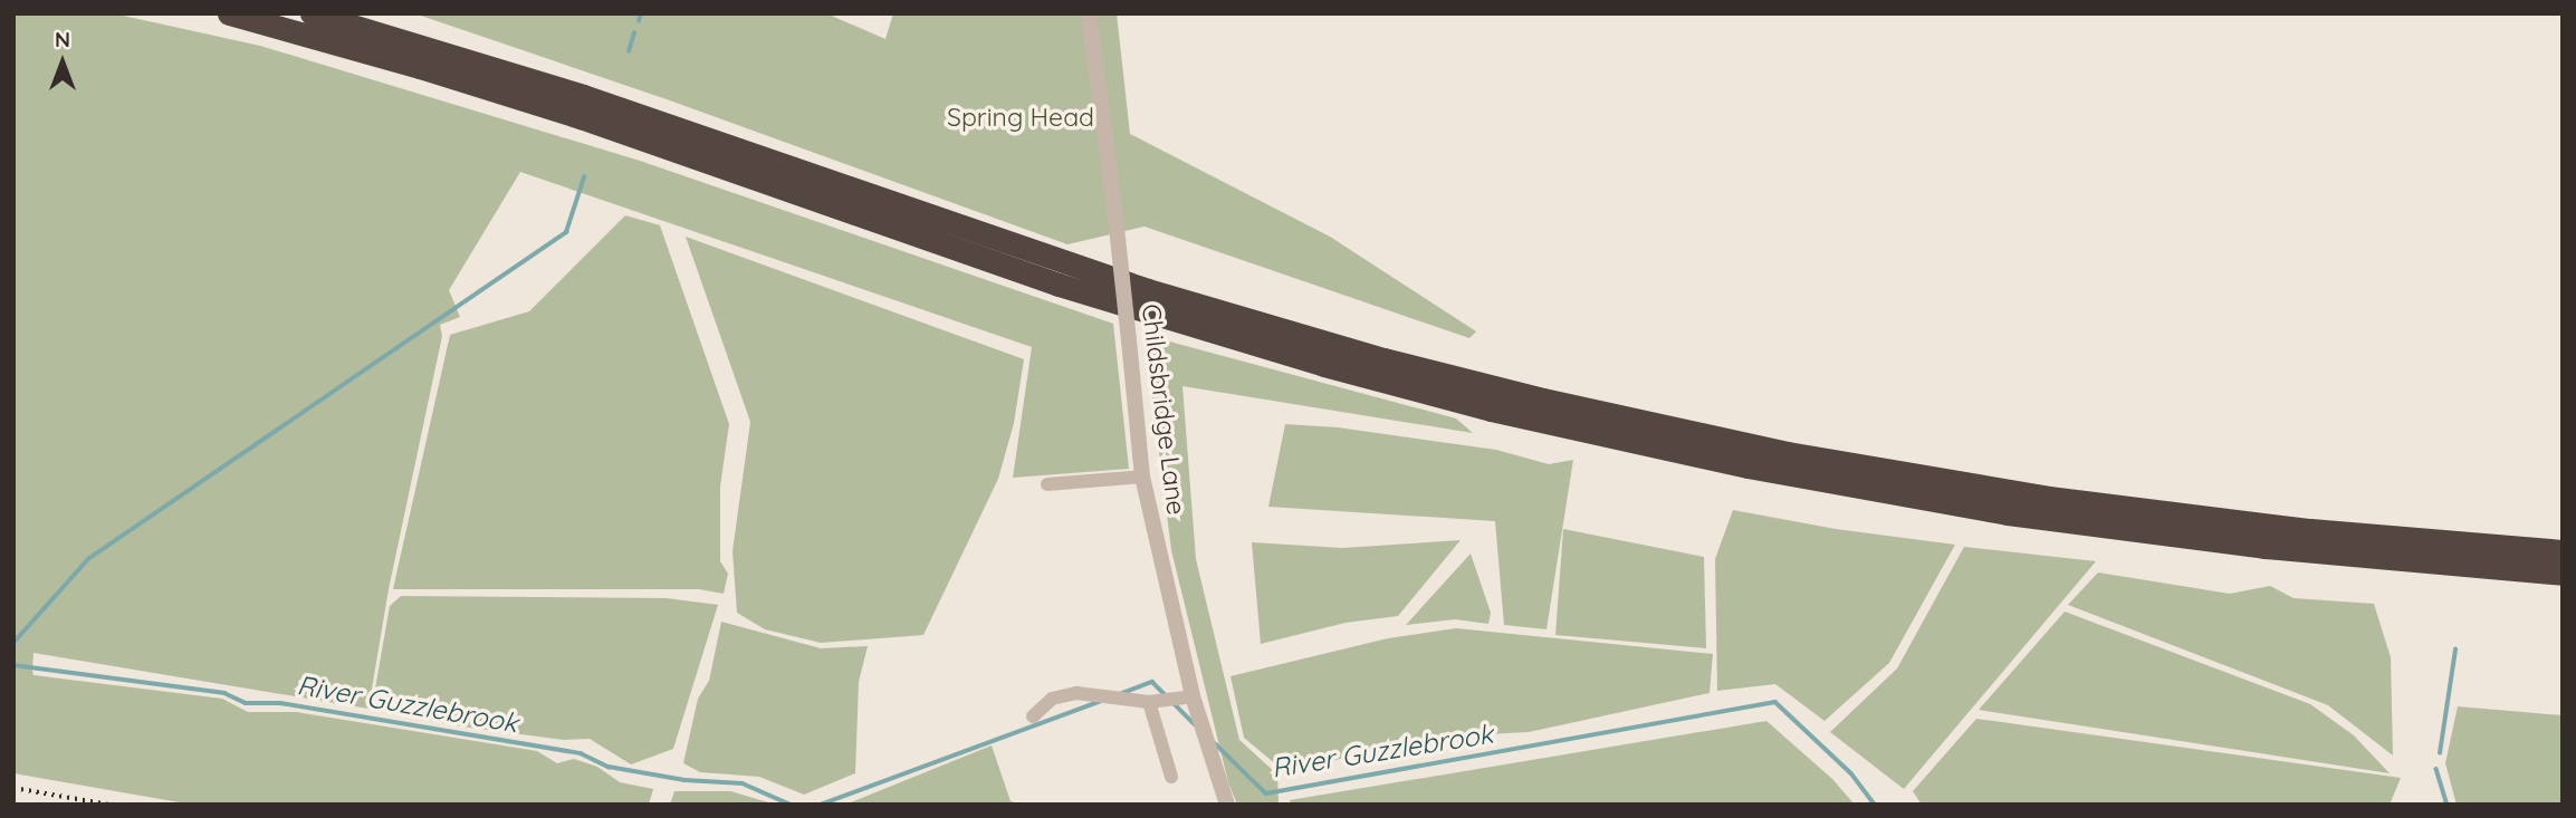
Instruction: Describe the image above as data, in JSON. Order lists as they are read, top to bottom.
{
  "streets": {
    "street": ["Childsbridge Lane"]
  },
  "water": ["River Guzzlebrook"],
  "parks": ["Spring Head"],
  "north": "top"
}
